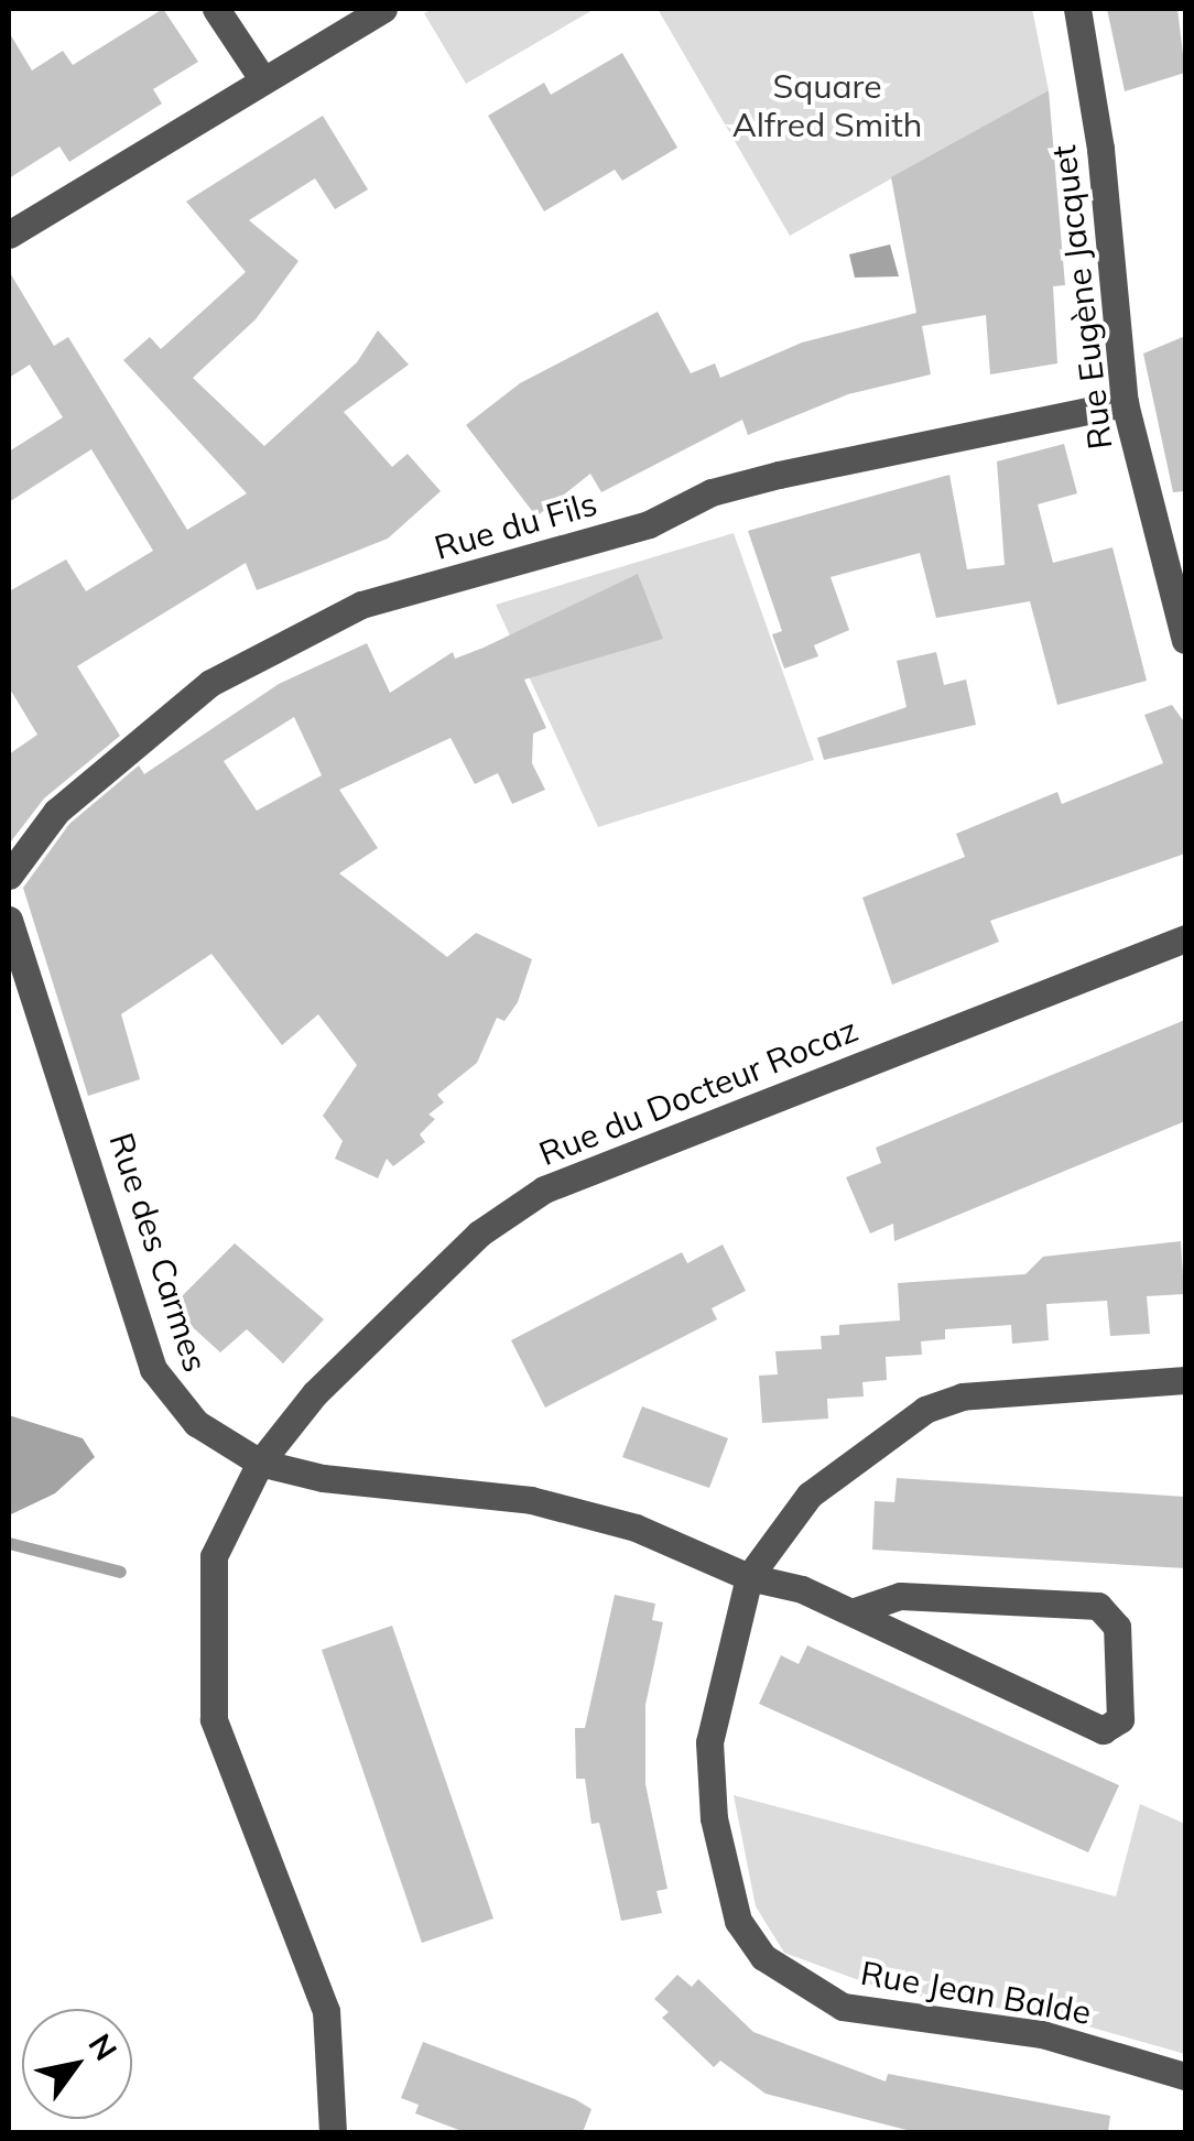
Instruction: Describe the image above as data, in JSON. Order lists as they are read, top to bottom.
{
  "streets": {
    "street": [
      "Rue Eugène Jacquet",
      "Rue du Fils",
      "Rue du Docteur Rocaz",
      "Rue des Carmes",
      "Rue Jean Balde"
    ]
  },
  "crossings": [
    ["Rue Eugène Jacquet", "Rue du Fils"],
    ["Rue du Docteur Rocaz", "Rue des Carmes"],
    ["Rue des Carmes", "Rue Jean Balde"]
  ],
  "parks": ["Square Alfred Smith"],
  "north": "top right"
}
